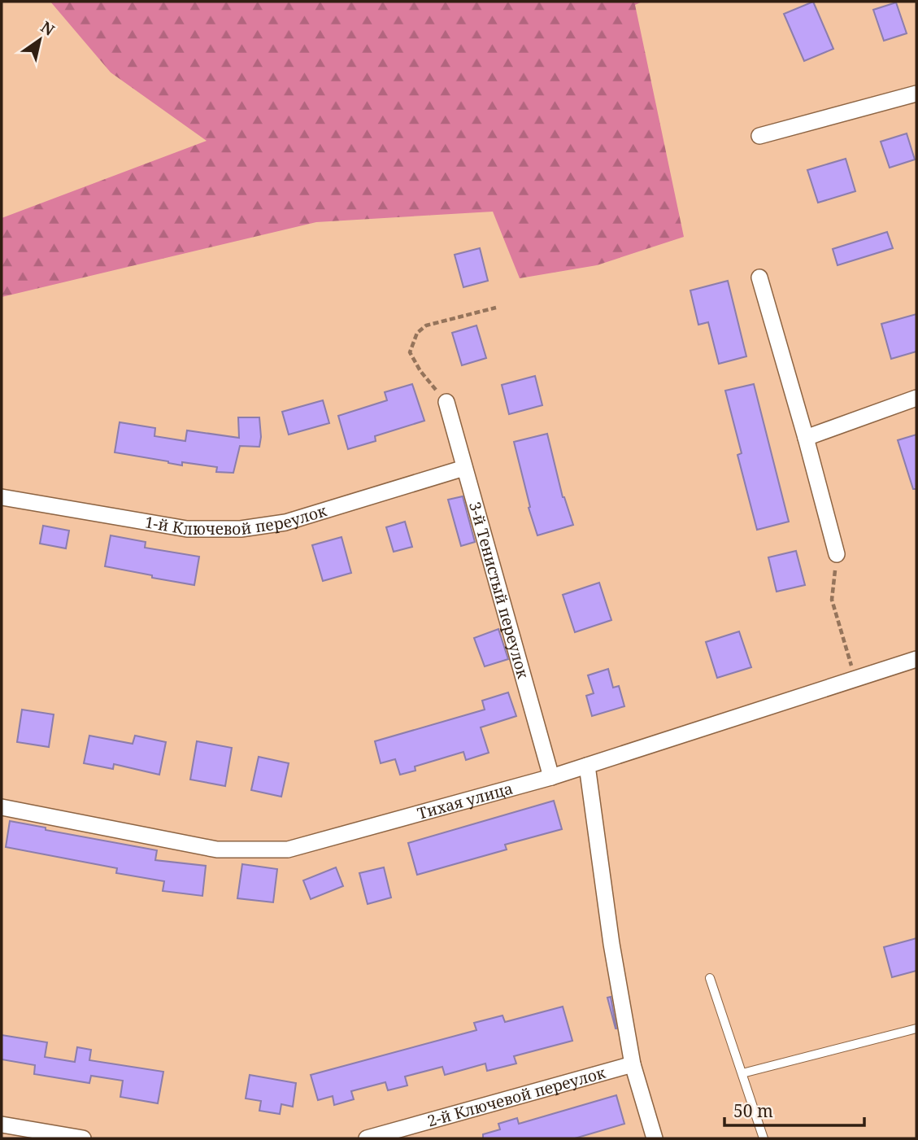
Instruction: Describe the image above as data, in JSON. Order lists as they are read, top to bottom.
{
  "streets": {
    "street": [
      "1-й Ключевой переулок",
      "3-й Тенистый переулок",
      "Тихая улица",
      "2-й Ключевой переулок"
    ]
  },
  "crossings": [
    ["1-й Ключевой переулок", "3-й Тенистый переулок"],
    ["3-й Тенистый переулок", "Тихая улица"]
  ],
  "scale_bar": "50 m",
  "north": "top right"
}
